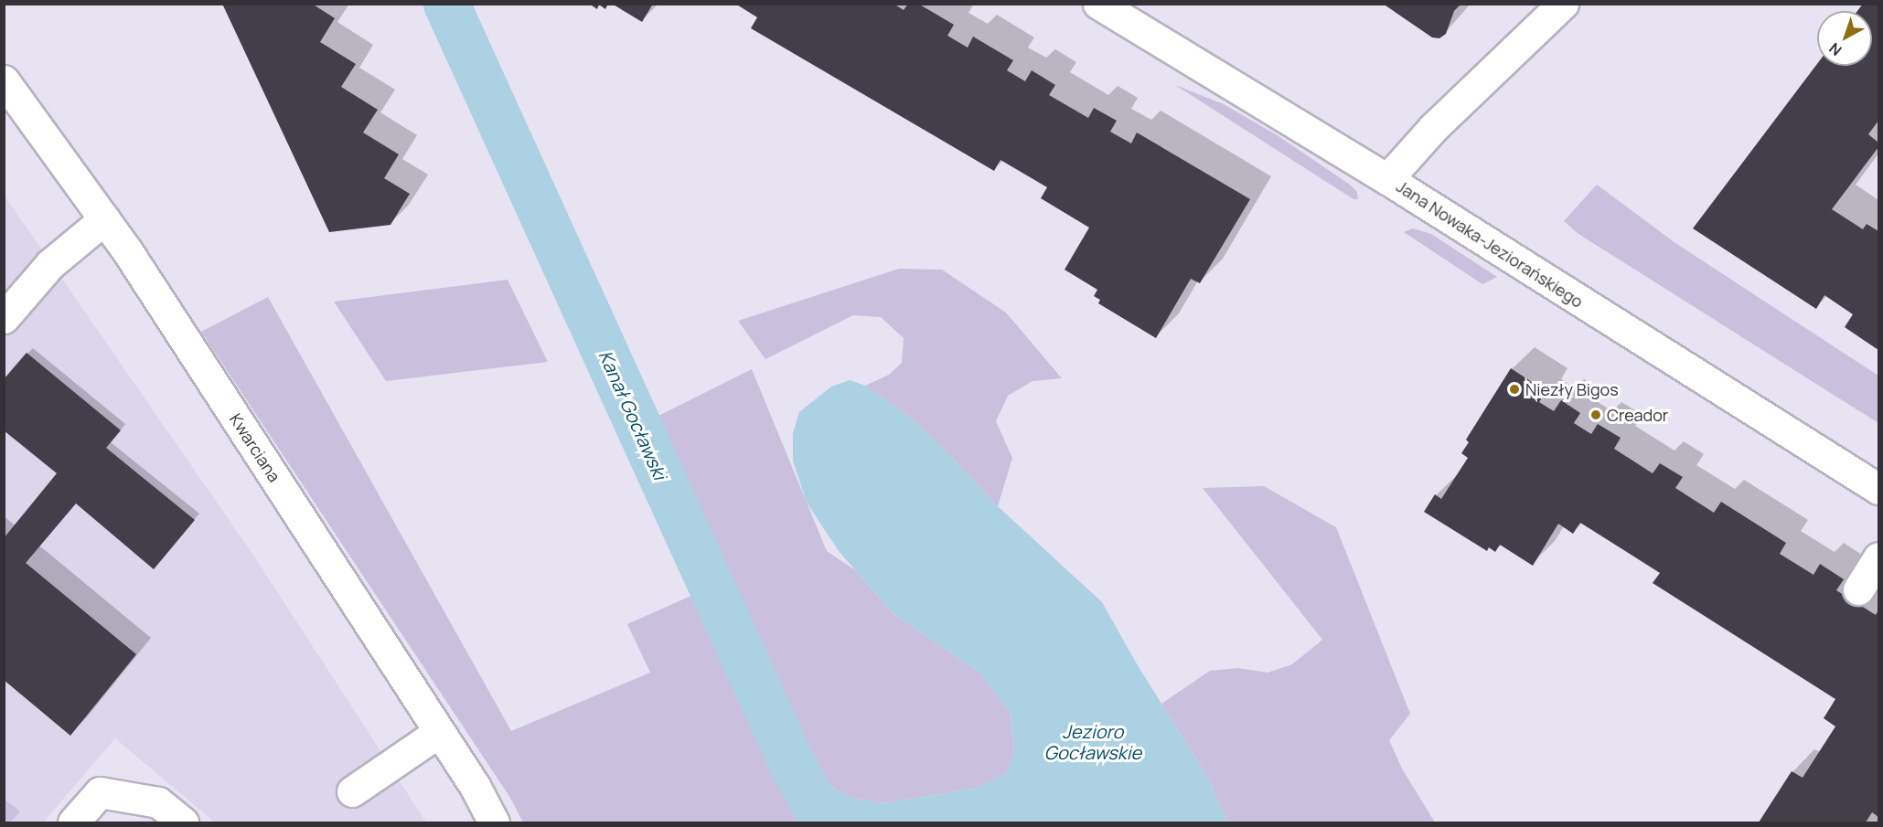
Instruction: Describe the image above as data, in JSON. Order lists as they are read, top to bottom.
{
  "streets": {
    "street": ["Jana Nowaka-Jeziorańskiego", "Kwarciana"]
  },
  "water": ["Kanał Gocławski", "Jezioro Gocławskie"],
  "places": ["Niezły Bigos", "Creador"],
  "north": "bottom left"
}
